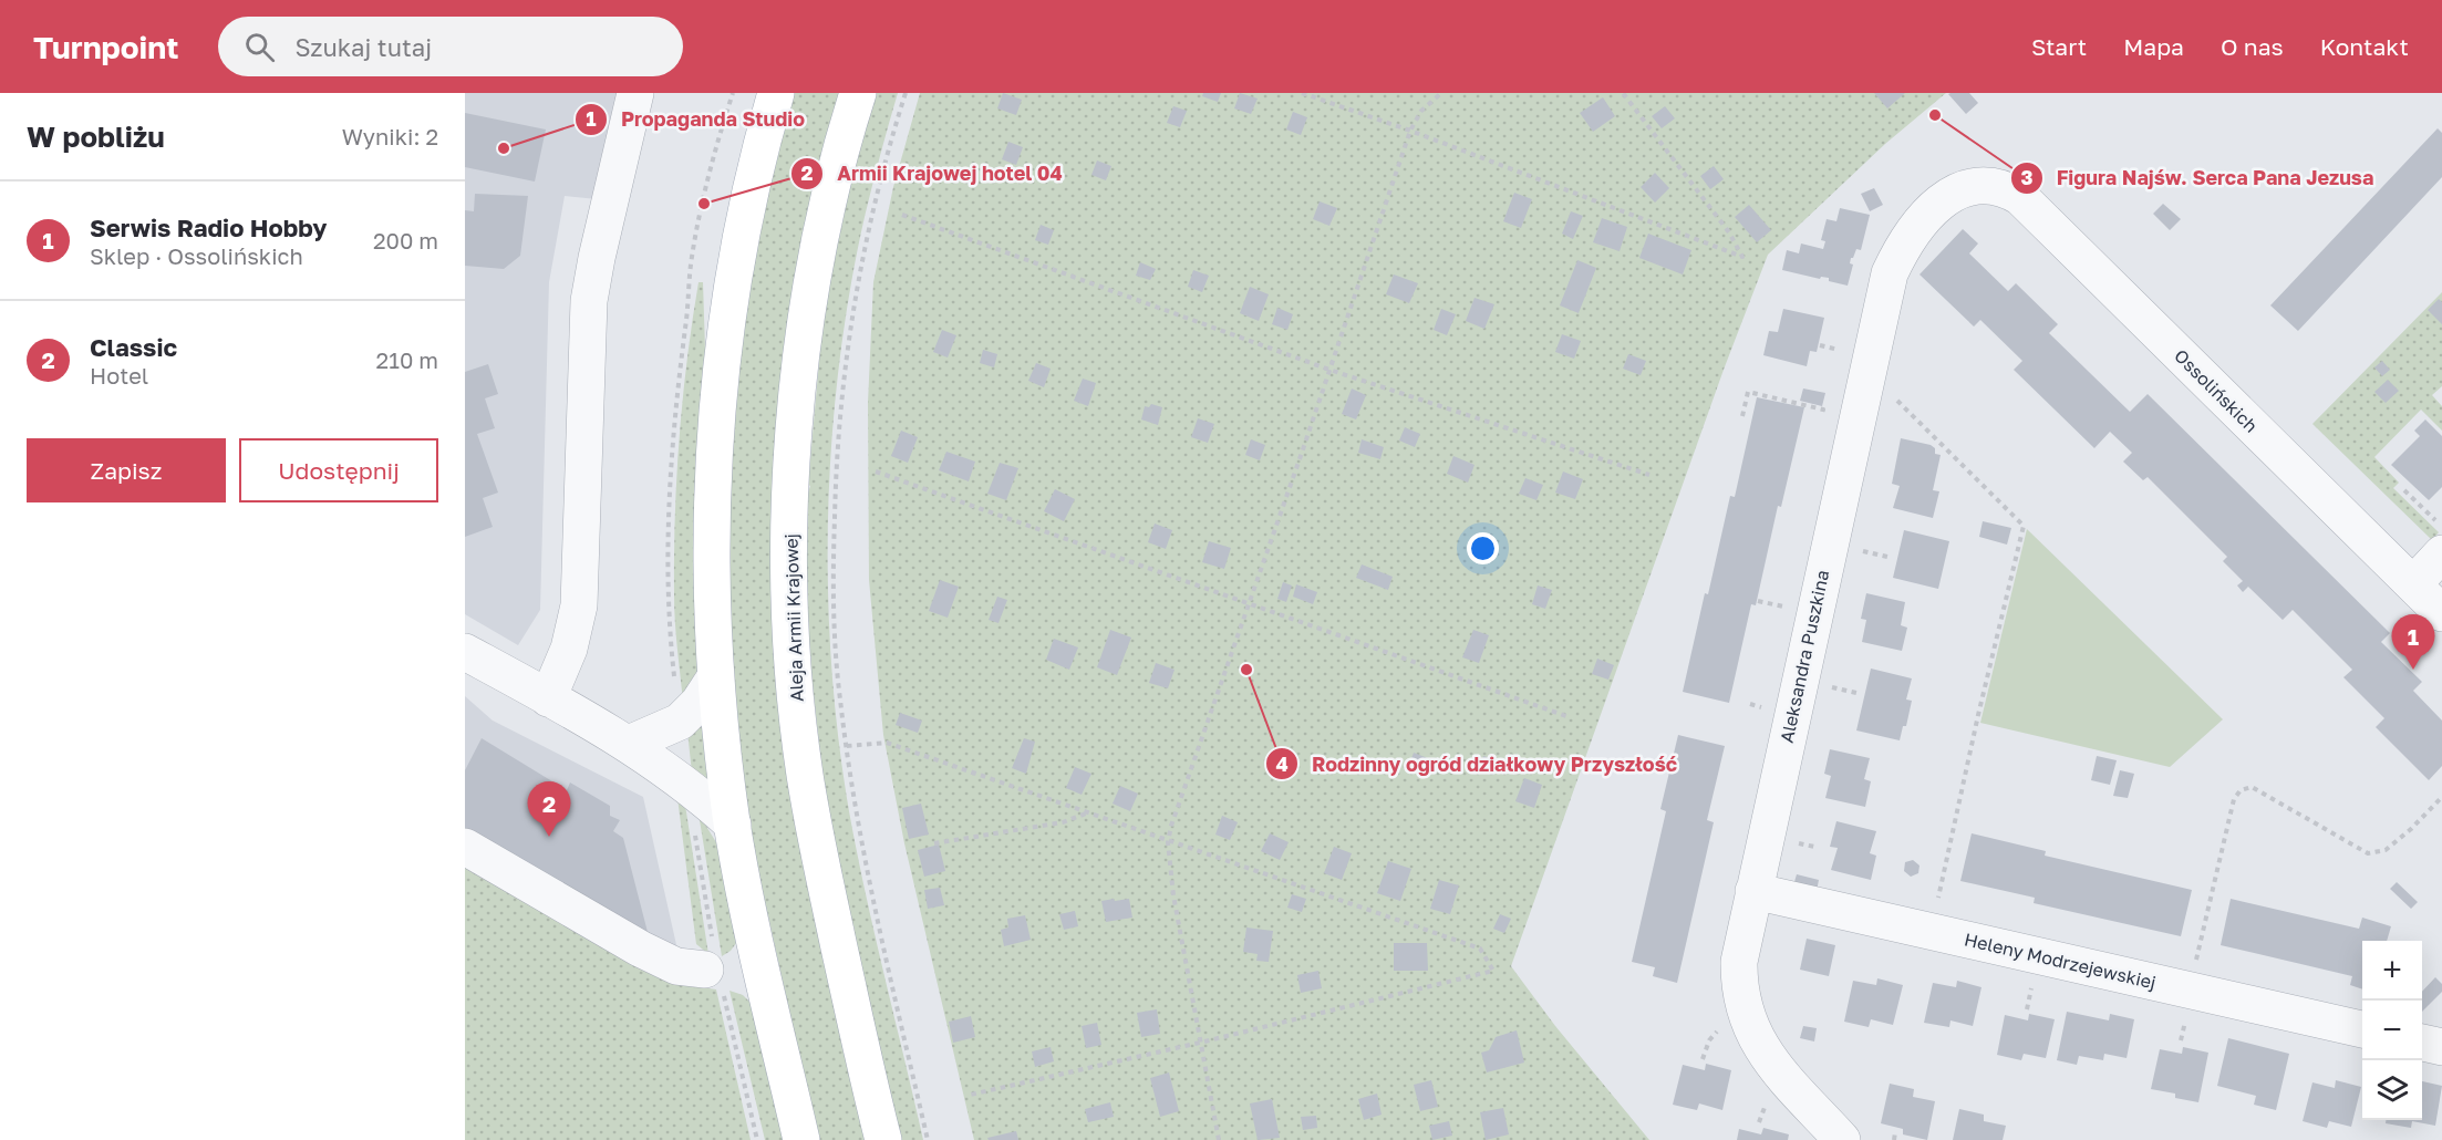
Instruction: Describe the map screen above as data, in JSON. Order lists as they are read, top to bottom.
{
  "streets": {
    "main road": ["Aleja Armii Krajowej"],
    "street": ["Ossolińskich", "Aleksandra Puszkina", "Heleny Modrzejewskiej"]
  },
  "crossings": [
    ["Ossolińskich", "Aleksandra Puszkina"],
    ["Aleksandra Puszkina", "Heleny Modrzejewskiej"]
  ],
  "places": [
    "Figura Najśw. Serca Pana Jezusa",
    "Propaganda Studio",
    "Armii Krajowej hotel 04",
    "Rodzinny ogród działkowy Przyszłość"
  ],
  "page": {
    "header": "Turnpoint",
    "search": "Szukaj tutaj",
    "nav": [
      "Start",
      "Mapa",
      "O nas",
      "Kontakt"
    ],
    "heading": ["W pobliżu", "Wyniki: 2"],
    "list": [
      {
        "mark": "1",
        "name": "Serwis Radio Hobby",
        "note": "Sklep · Ossolińskich",
        "value": "200 m"
      },
      {
        "mark": "2",
        "name": "Classic",
        "note": "Hotel",
        "value": "210 m"
      }
    ],
    "buttons": ["Zapisz", "Udostępnij"],
    "pins": ["1", "2"],
    "map_buttons": ["+", "−"]
  }
}
